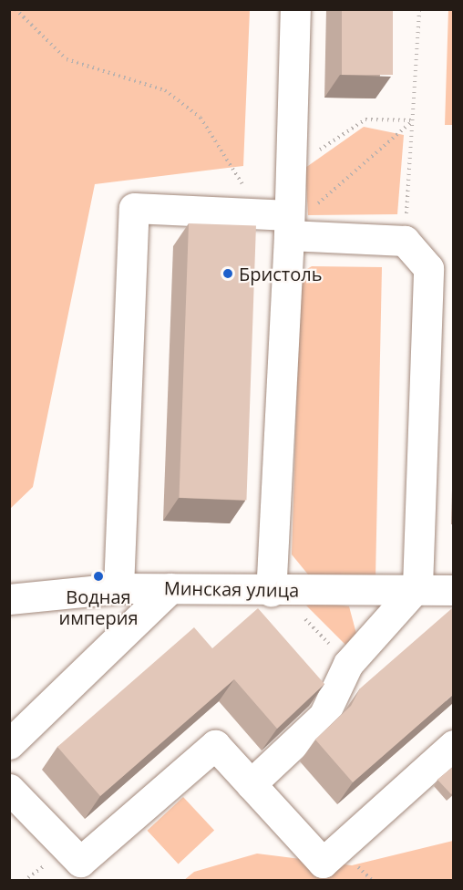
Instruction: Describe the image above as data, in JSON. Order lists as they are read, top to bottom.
{
  "streets": {
    "lane": ["Минская улица"]
  },
  "places": ["Бристоль", "Водная империя"]
}
